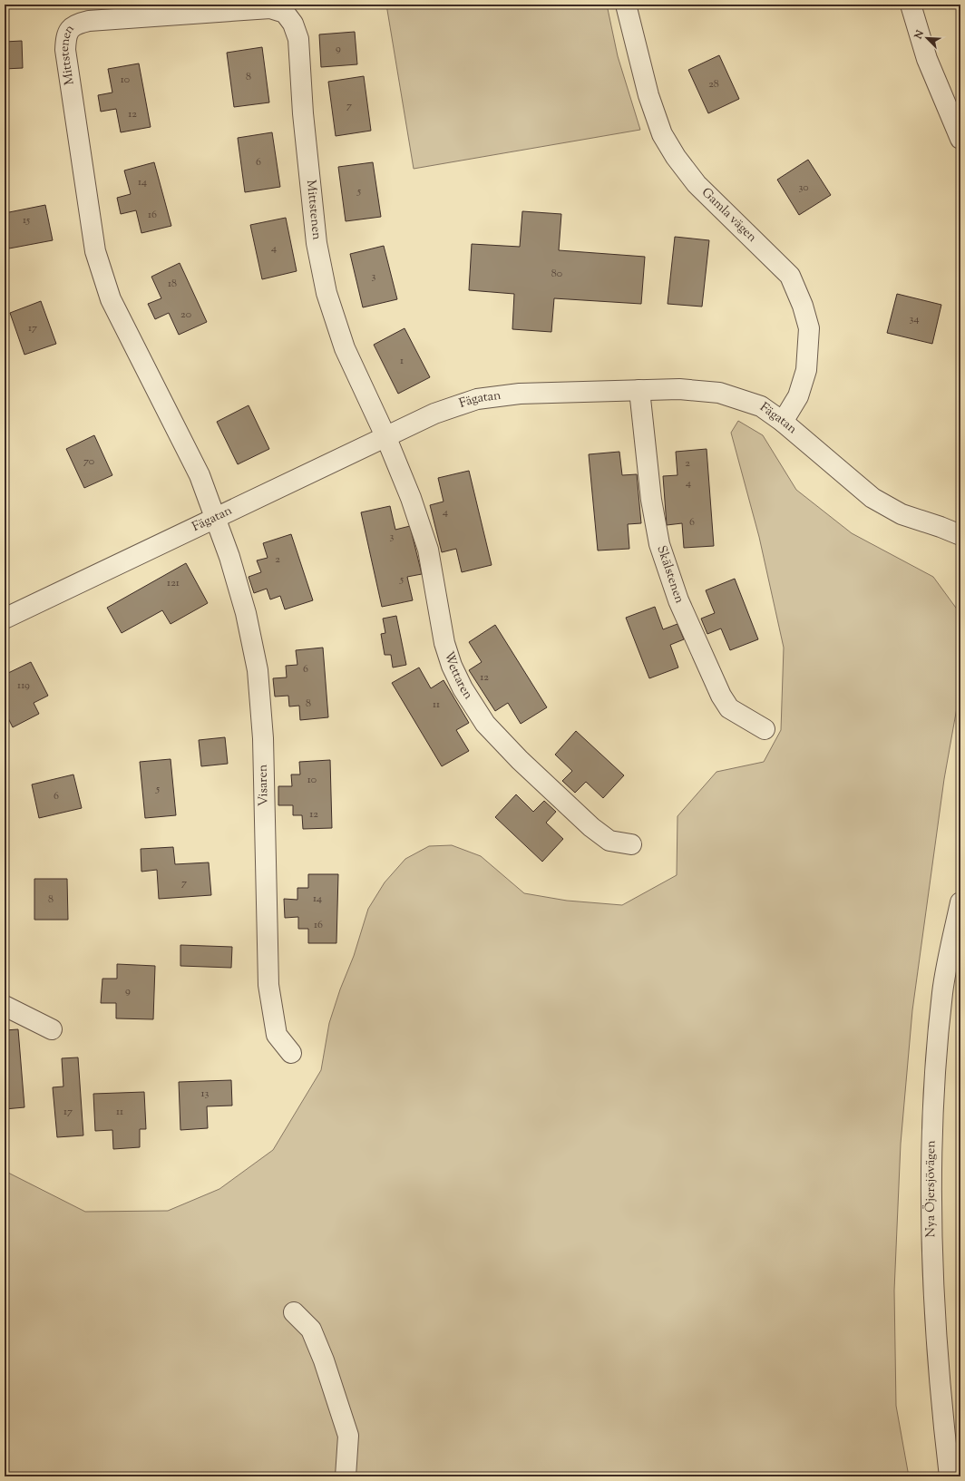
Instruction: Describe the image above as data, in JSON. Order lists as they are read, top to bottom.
{
  "streets": {
    "street": [
      "Mittstenen",
      "Gamla vägen",
      "Fägatan",
      "Skälstenen",
      "Wettaren",
      "Visaren",
      "Nya Öjersjövägen"
    ]
  },
  "crossings": [
    ["Mittstenen", "Fägatan"],
    ["Mittstenen", "Wettaren"],
    ["Mittstenen", "Visaren"],
    ["Gamla vägen", "Fägatan"],
    ["Fägatan", "Skälstenen"],
    ["Fägatan", "Wettaren"],
    ["Fägatan", "Visaren"]
  ],
  "house_numbers": [
    "9",
    "8",
    "10",
    "28",
    "7",
    "12",
    "6",
    "14",
    "30",
    "5",
    "16",
    "15",
    "4",
    "80",
    "3",
    "18",
    "20",
    "34",
    "17",
    "1",
    "70",
    "2",
    "4",
    "4",
    "6",
    "3",
    "2",
    "5",
    "121",
    "6",
    "12",
    "119",
    "8",
    "11",
    "10",
    "5",
    "6",
    "12",
    "7",
    "14",
    "8",
    "16",
    "9",
    "13",
    "17",
    "11"
  ],
  "north": "top left"
}
